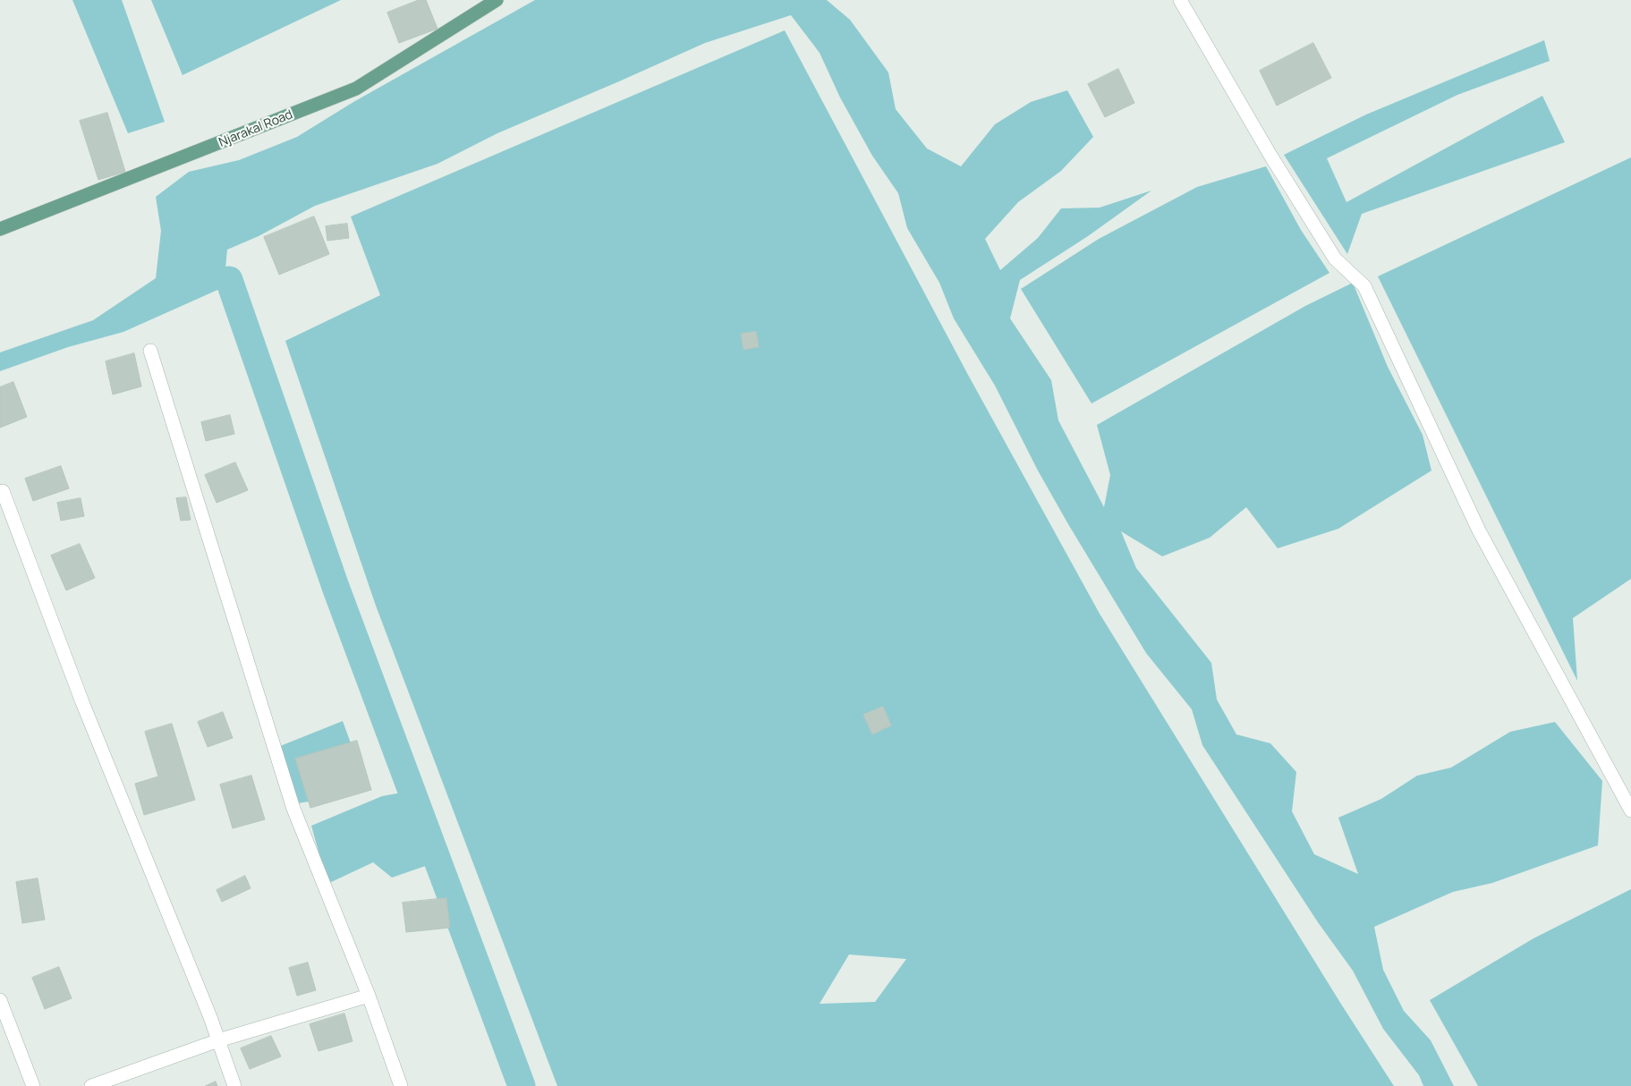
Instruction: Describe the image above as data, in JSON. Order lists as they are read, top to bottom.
{
  "streets": {
    "main road": ["Njarakal Road"]
  }
}
